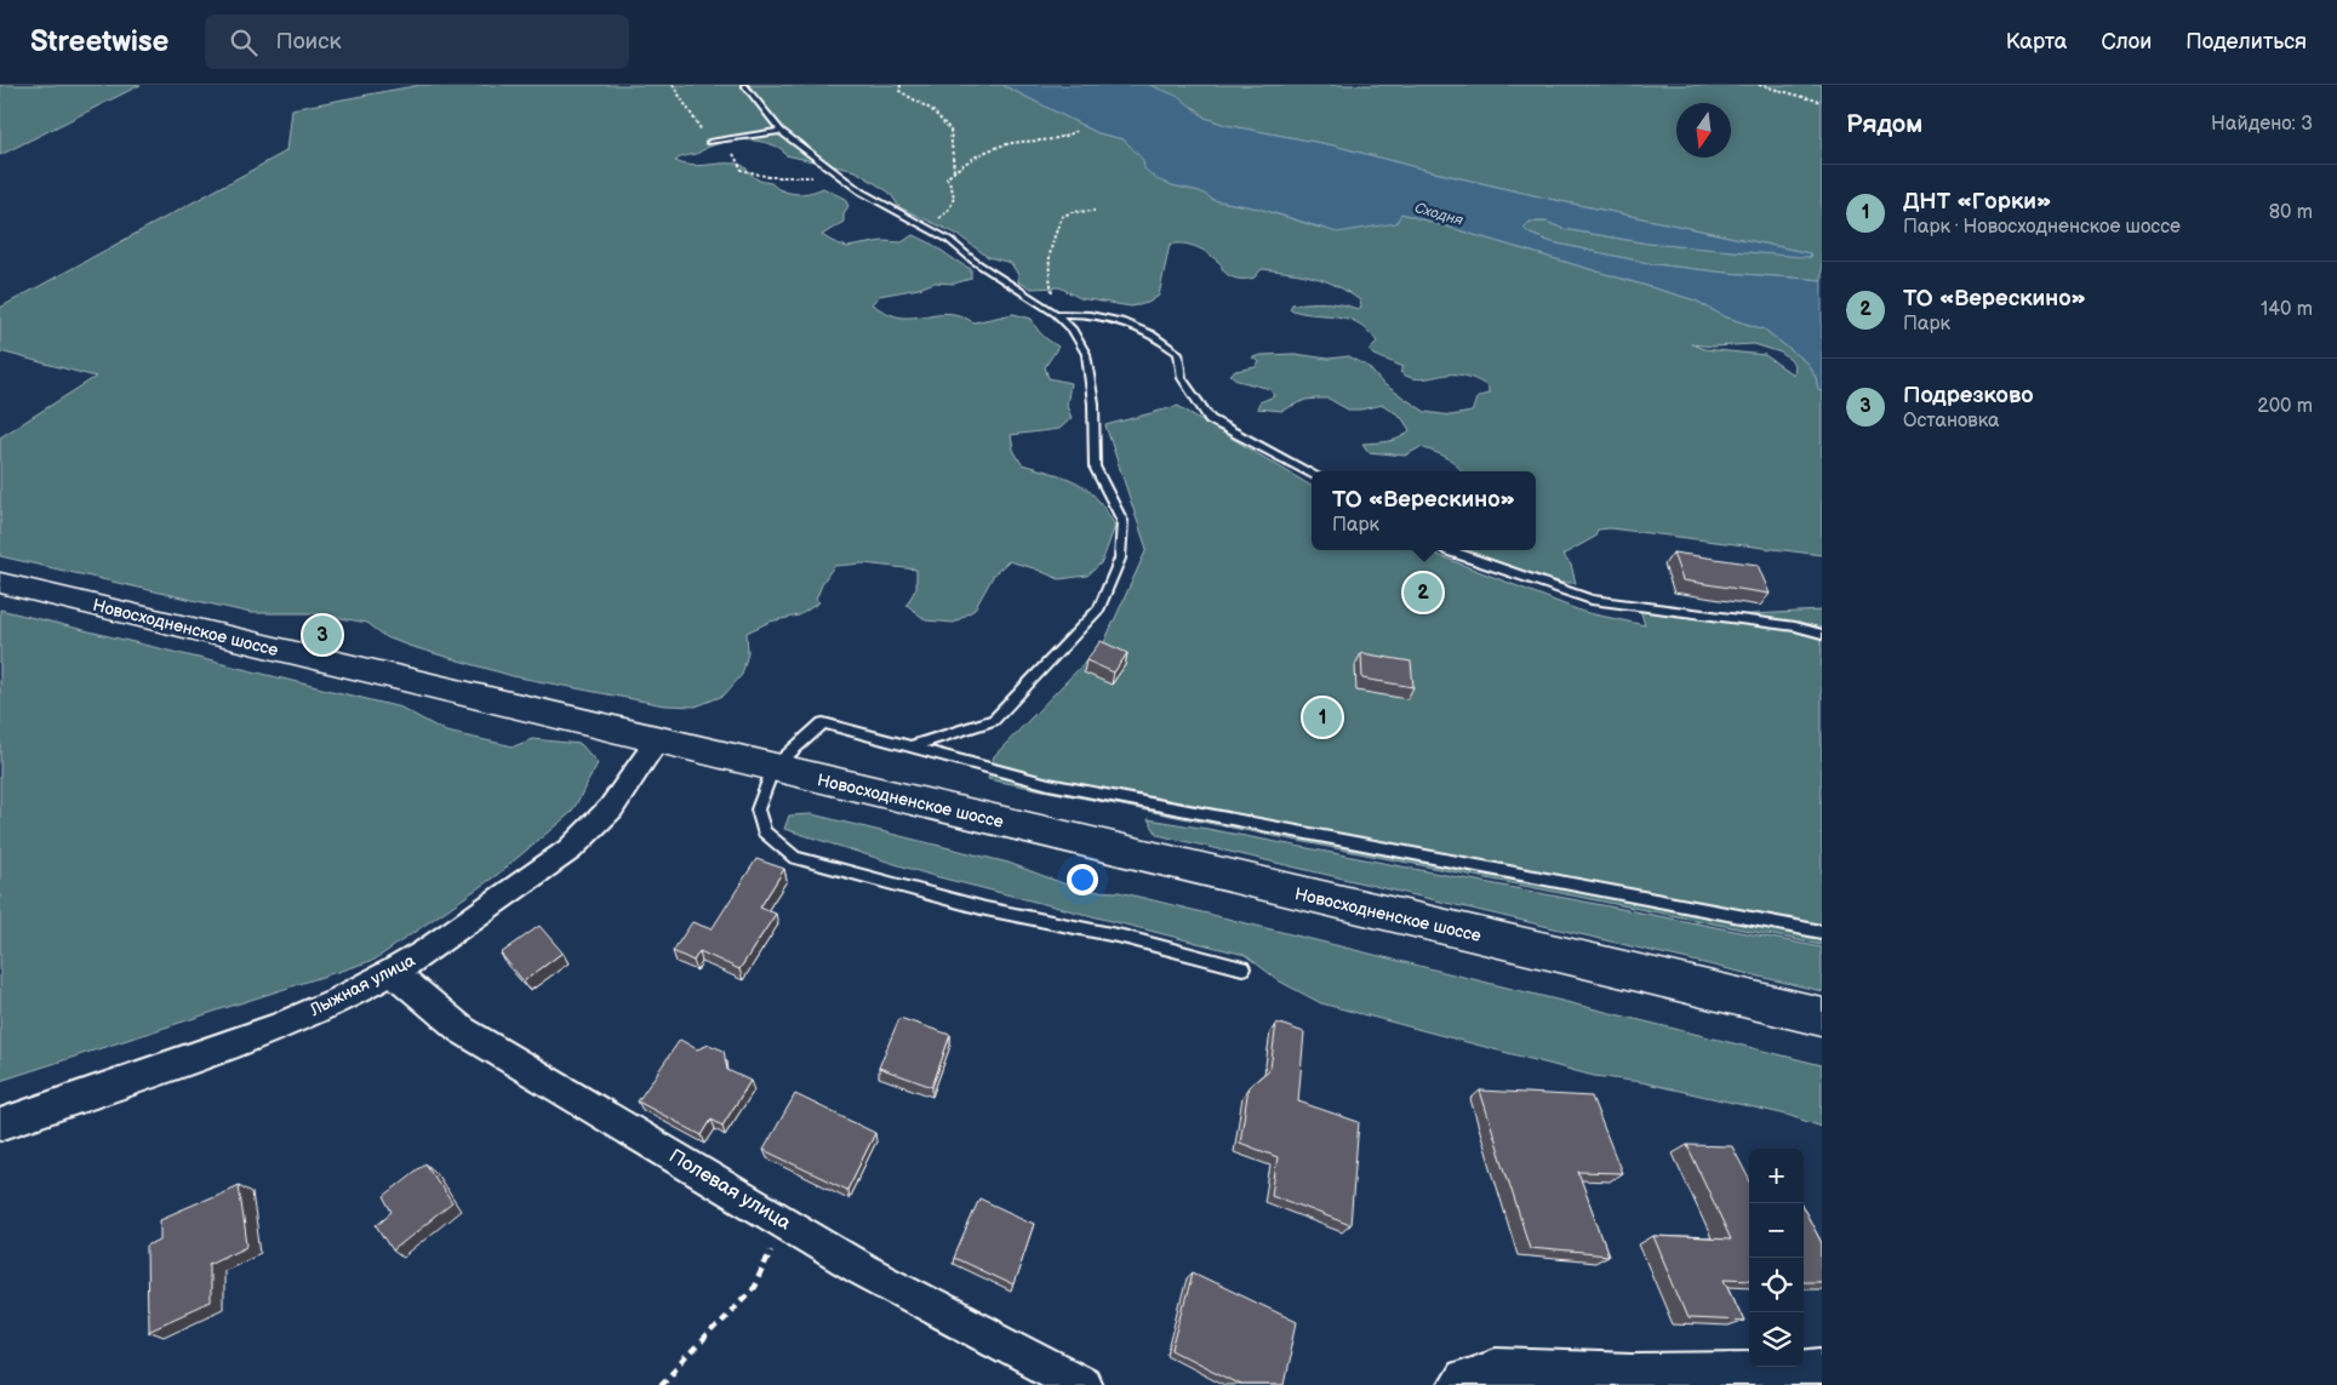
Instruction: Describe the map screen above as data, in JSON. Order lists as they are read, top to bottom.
{
  "streets": {
    "main road": ["Новосходненское шоссе"],
    "street": ["Лыжная улица", "Полевая улица"]
  },
  "crossings": [
    ["Новосходненское шоссе", "Лыжная улица"],
    ["Лыжная улица", "Полевая улица"]
  ],
  "water": ["Сходня"],
  "north": "bottom",
  "page": {
    "header": "Streetwise",
    "search": "Поиск",
    "nav": ["Карта", "Слои", "Поделиться"],
    "heading": ["Рядом", "Найдено: 3"],
    "list": [
      {
        "mark": "1",
        "name": "ДНТ «Горки»",
        "note": "Парк · Новосходненское шоссе",
        "value": "80 m"
      },
      {
        "mark": "2",
        "name": "ТО «Верескино»",
        "note": "Парк",
        "value": "140 m"
      },
      {
        "mark": "3",
        "name": "Подрезково",
        "note": "Остановка",
        "value": "200 m"
      }
    ],
    "popup": ["ТО «Верескино»", "Парк"],
    "pins": ["2", "3", "1"],
    "map_buttons": ["+", "−"]
  }
}
